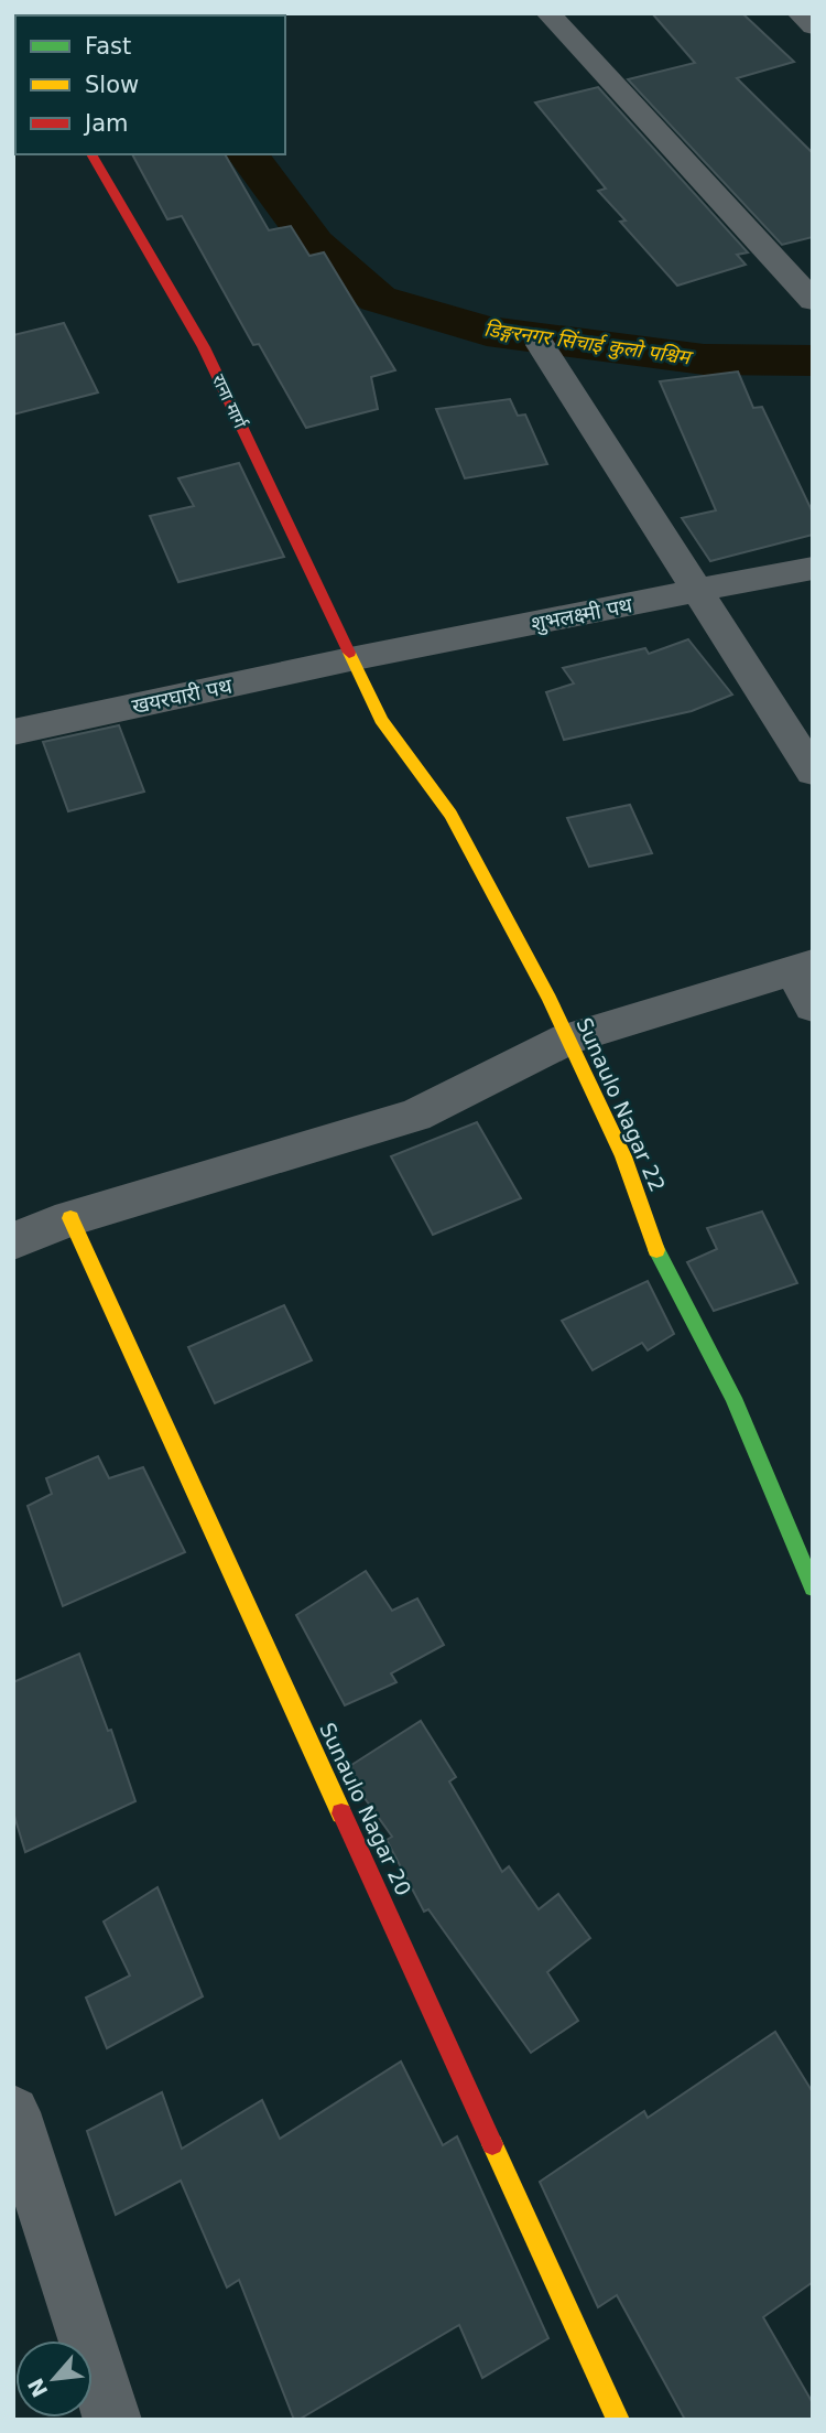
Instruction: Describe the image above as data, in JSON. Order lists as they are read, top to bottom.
{
  "streets": {
    "street": [
      "राना मार्ग",
      "शुभलक्ष्मी पथ",
      "खयरघारी पथ",
      "Sunaulo Nagar 22",
      "Sunaulo Nagar 20"
    ]
  },
  "crossings": [
    ["राना मार्ग", "शुभलक्ष्मी पथ"],
    ["राना मार्ग", "खयरघारी पथ"],
    ["राना मार्ग", "Sunaulo Nagar 22"],
    ["शुभलक्ष्मी पथ", "खयरघारी पथ"],
    ["शुभलक्ष्मी पथ", "Sunaulo Nagar 22"],
    ["खयरघारी पथ", "Sunaulo Nagar 22"]
  ],
  "water": ["डिङ्गरनगर सिंचाई कुलो पश्चिम"],
  "legend": ["Fast", "Slow", "Jam"],
  "north": "bottom left"
}
